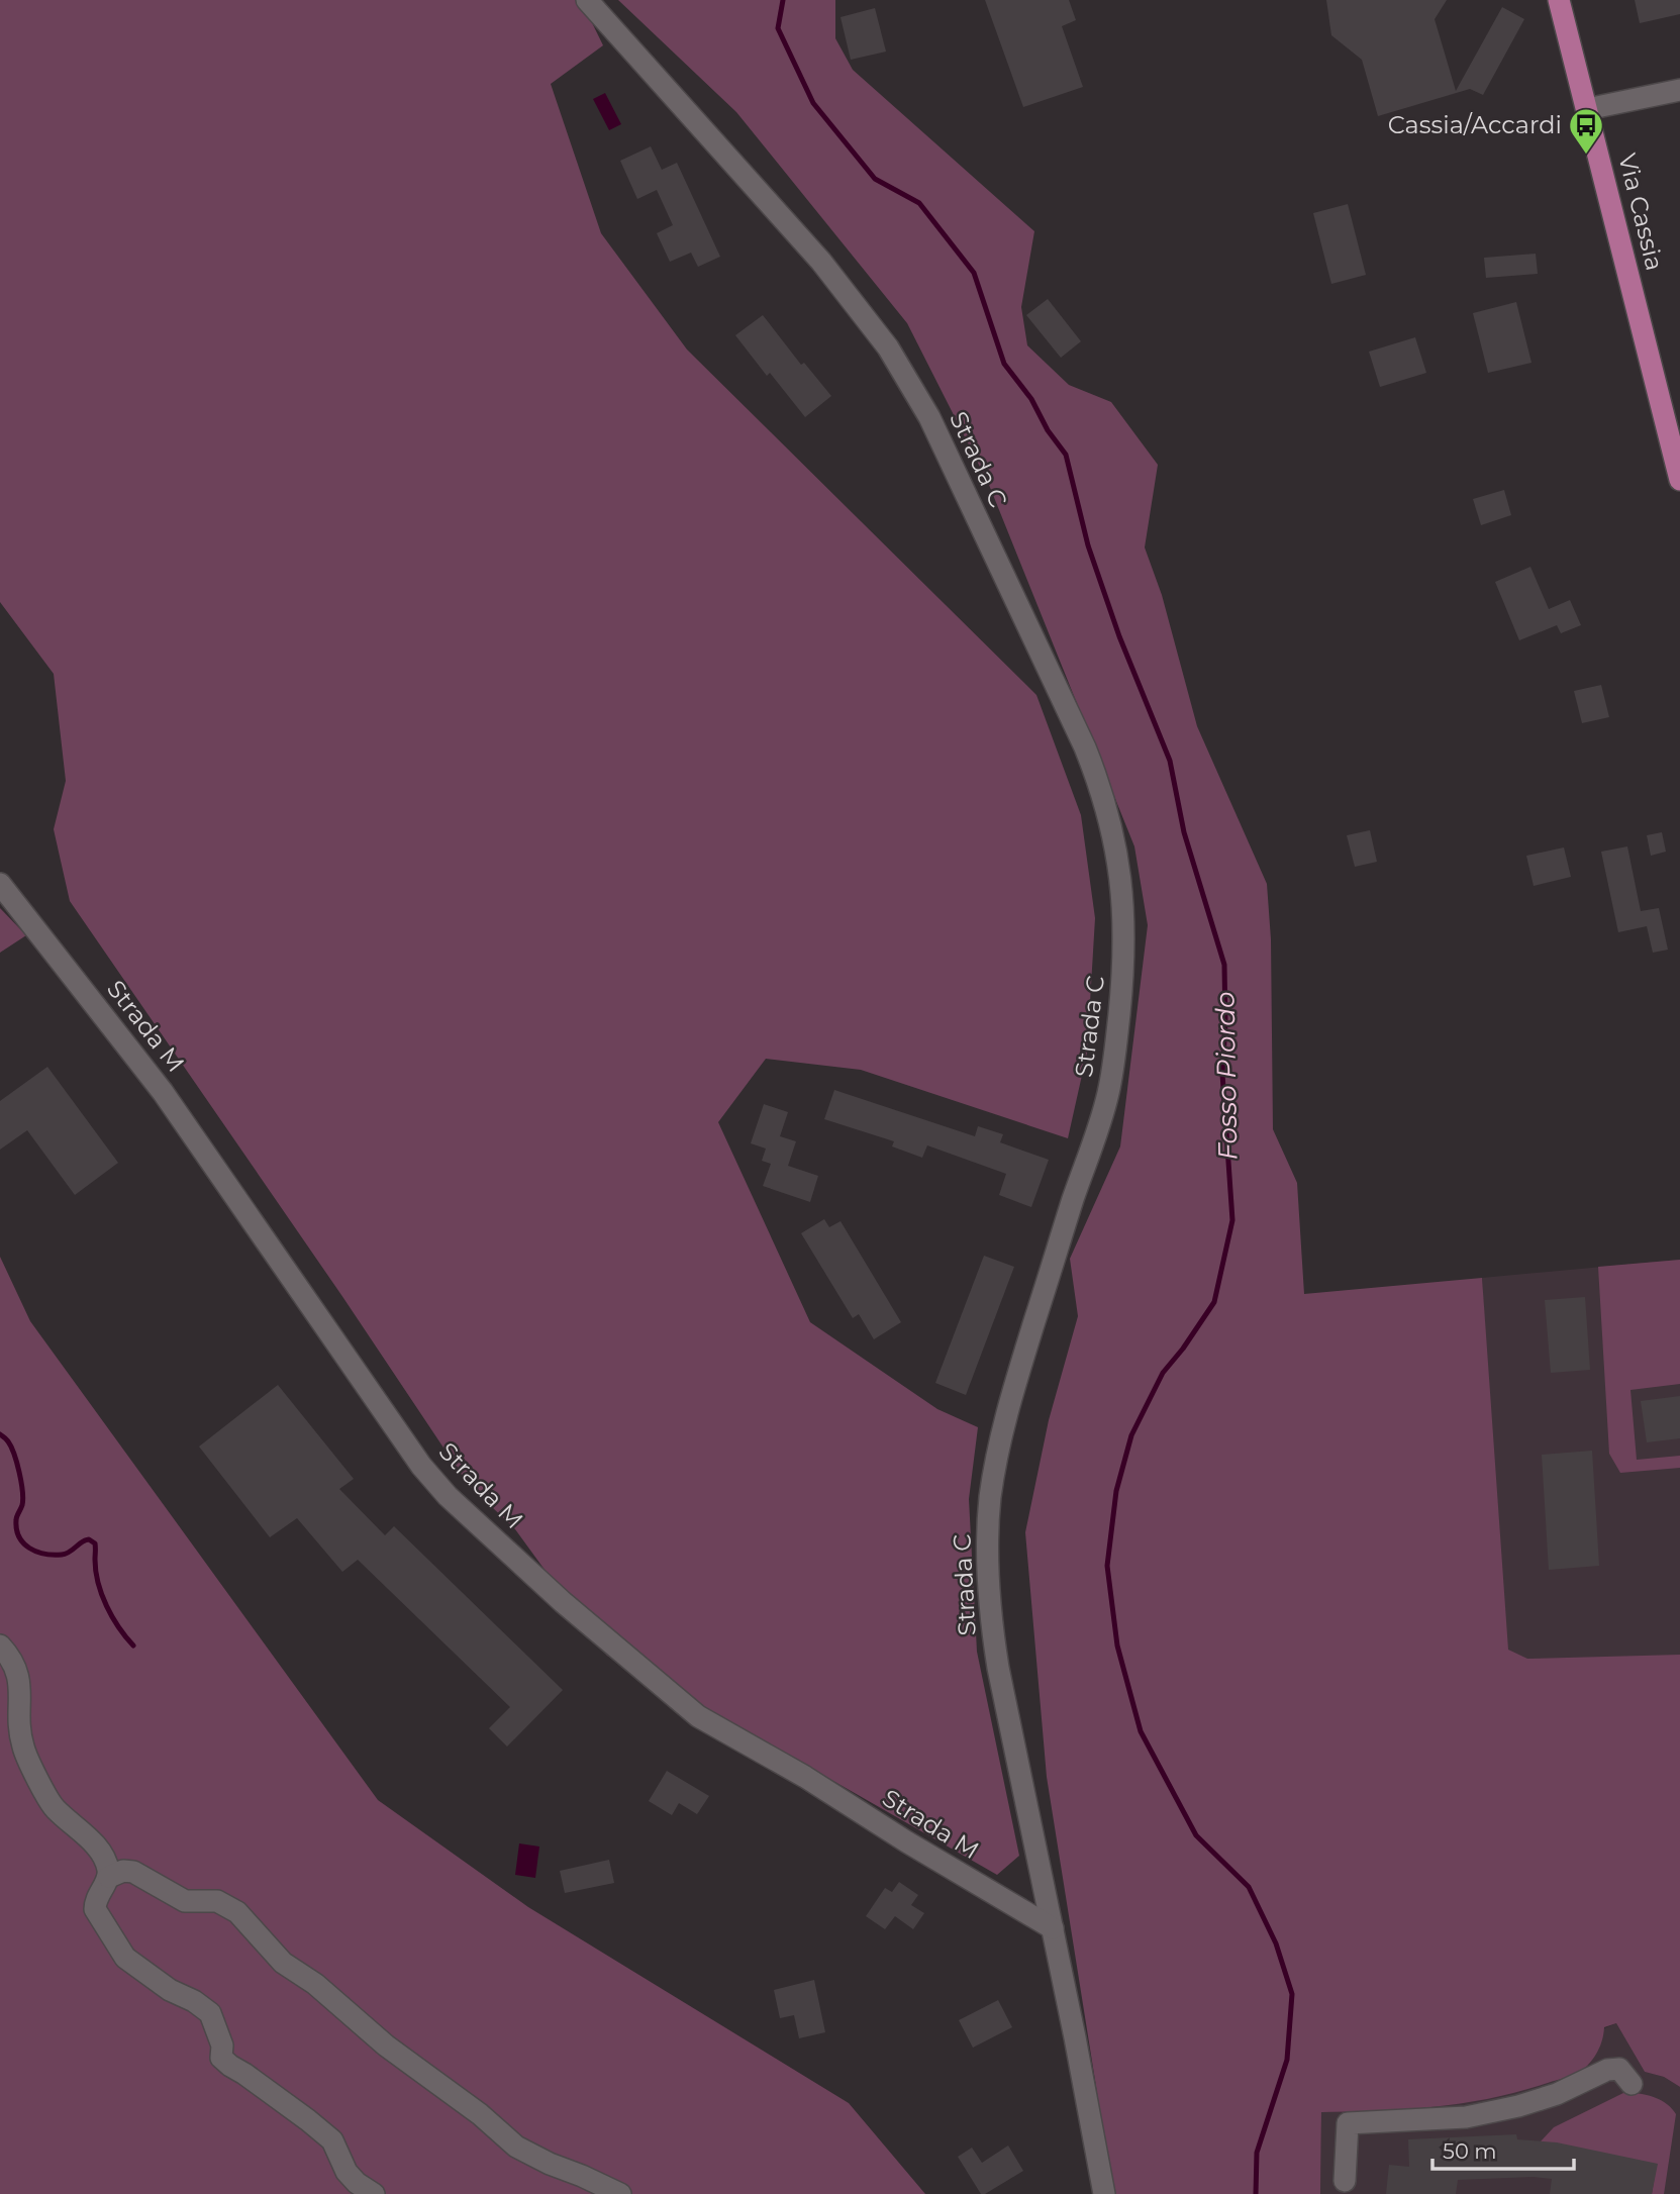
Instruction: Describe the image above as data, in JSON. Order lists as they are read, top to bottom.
{
  "streets": {
    "main road": ["Via Cassia"],
    "street": ["Strada C", "Strada M"]
  },
  "crossings": [
    ["Strada C", "Strada M"]
  ],
  "water": ["Fosso Piordo"],
  "places": {
    "bus stop": ["Cassia/Accardi"]
  },
  "scale_bar": "50 m"
}
